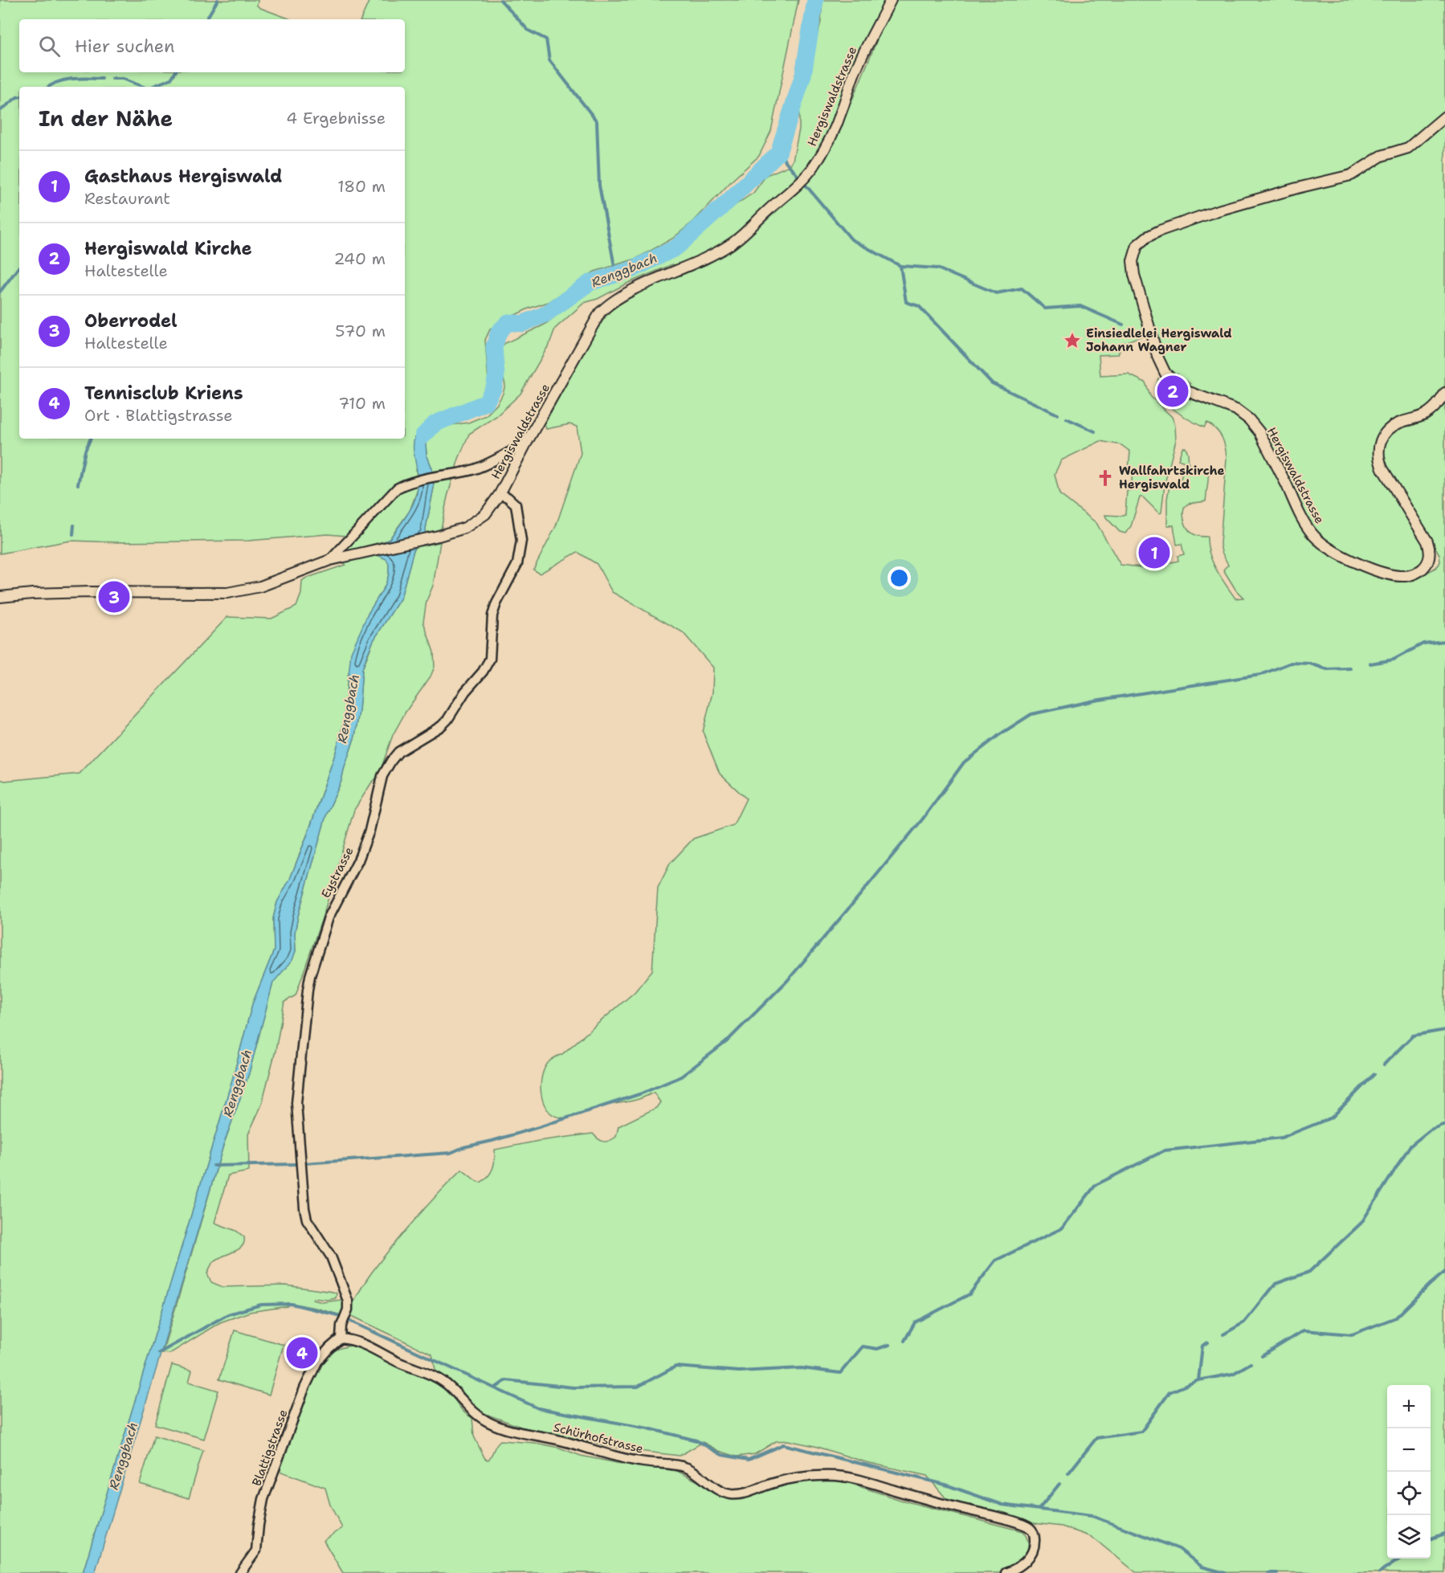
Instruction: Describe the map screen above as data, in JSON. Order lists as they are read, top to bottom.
{
  "streets": {
    "street": [
      "Hergiswaldstrasse",
      "Eystrasse",
      "Schürhofstrasse",
      "Blattigstrasse"
    ]
  },
  "crossings": [
    ["Hergiswaldstrasse", "Eystrasse"],
    ["Eystrasse", "Schürhofstrasse"],
    ["Eystrasse", "Blattigstrasse"],
    ["Schürhofstrasse", "Blattigstrasse"]
  ],
  "water": ["Renggbach"],
  "places": {
    "place": ["Einsiedlelei Hergiswald Johann Wagner"],
    "church": ["Wallfahrtskirche Hergiswald"]
  },
  "page": {
    "search": "Hier suchen",
    "heading": ["In der Nähe", "4 Ergebnisse"],
    "list": [
      {
        "mark": "1",
        "name": "Gasthaus Hergiswald",
        "note": "Restaurant",
        "value": "180 m"
      },
      {
        "mark": "2",
        "name": "Hergiswald Kirche",
        "note": "Haltestelle",
        "value": "240 m"
      },
      {
        "mark": "3",
        "name": "Oberrodel",
        "note": "Haltestelle",
        "value": "570 m"
      },
      {
        "mark": "4",
        "name": "Tennisclub Kriens",
        "note": "Ort · Blattigstrasse",
        "value": "710 m"
      }
    ],
    "pins": [
      "2",
      "1",
      "3",
      "4"
    ],
    "map_buttons": ["+", "−"]
  }
}
